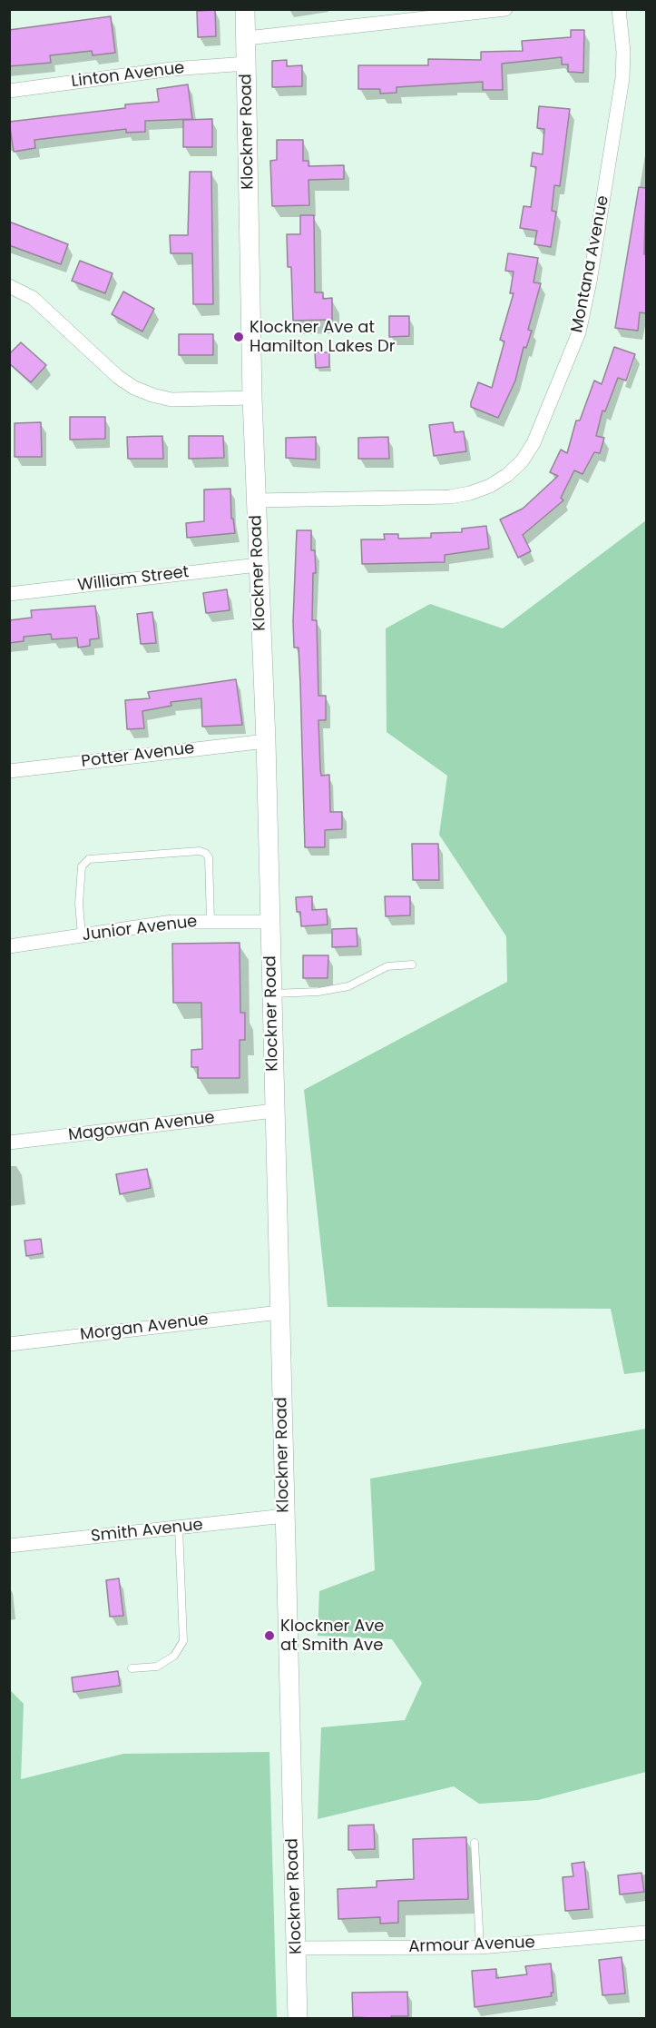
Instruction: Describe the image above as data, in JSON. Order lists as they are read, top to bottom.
{
  "streets": {
    "main road": ["Klockner Road"],
    "street": [
      "Linton Avenue",
      "Montana Avenue",
      "William Street",
      "Potter Avenue",
      "Junior Avenue",
      "Magowan Avenue",
      "Morgan Avenue",
      "Smith Avenue",
      "Armour Avenue"
    ]
  },
  "crossings": [
    ["Linton Avenue", "Klockner Road"],
    ["Klockner Road", "Montana Avenue"],
    ["Klockner Road", "William Street"],
    ["Klockner Road", "Potter Avenue"],
    ["Klockner Road", "Junior Avenue"],
    ["Klockner Road", "Magowan Avenue"],
    ["Klockner Road", "Morgan Avenue"],
    ["Klockner Road", "Smith Avenue"],
    ["Klockner Road", "Armour Avenue"]
  ],
  "places": ["Klockner Ave at Hamilton Lakes Dr", "Klockner Ave at Smith Ave"]
}
